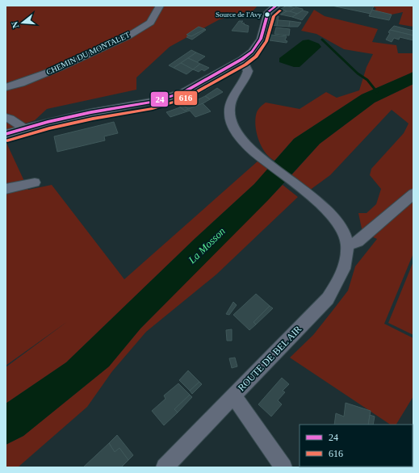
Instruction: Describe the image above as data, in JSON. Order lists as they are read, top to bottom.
{
  "streets": {
    "street": ["CHEMIN DU MONTALET", "ROUTE DE BEL AIR"]
  },
  "water": ["La Mosson"],
  "places": ["Source de l'Avy"],
  "lines": ["transit line 24", "transit line 616"],
  "legend": ["24", "616"],
  "north": "left"
}
